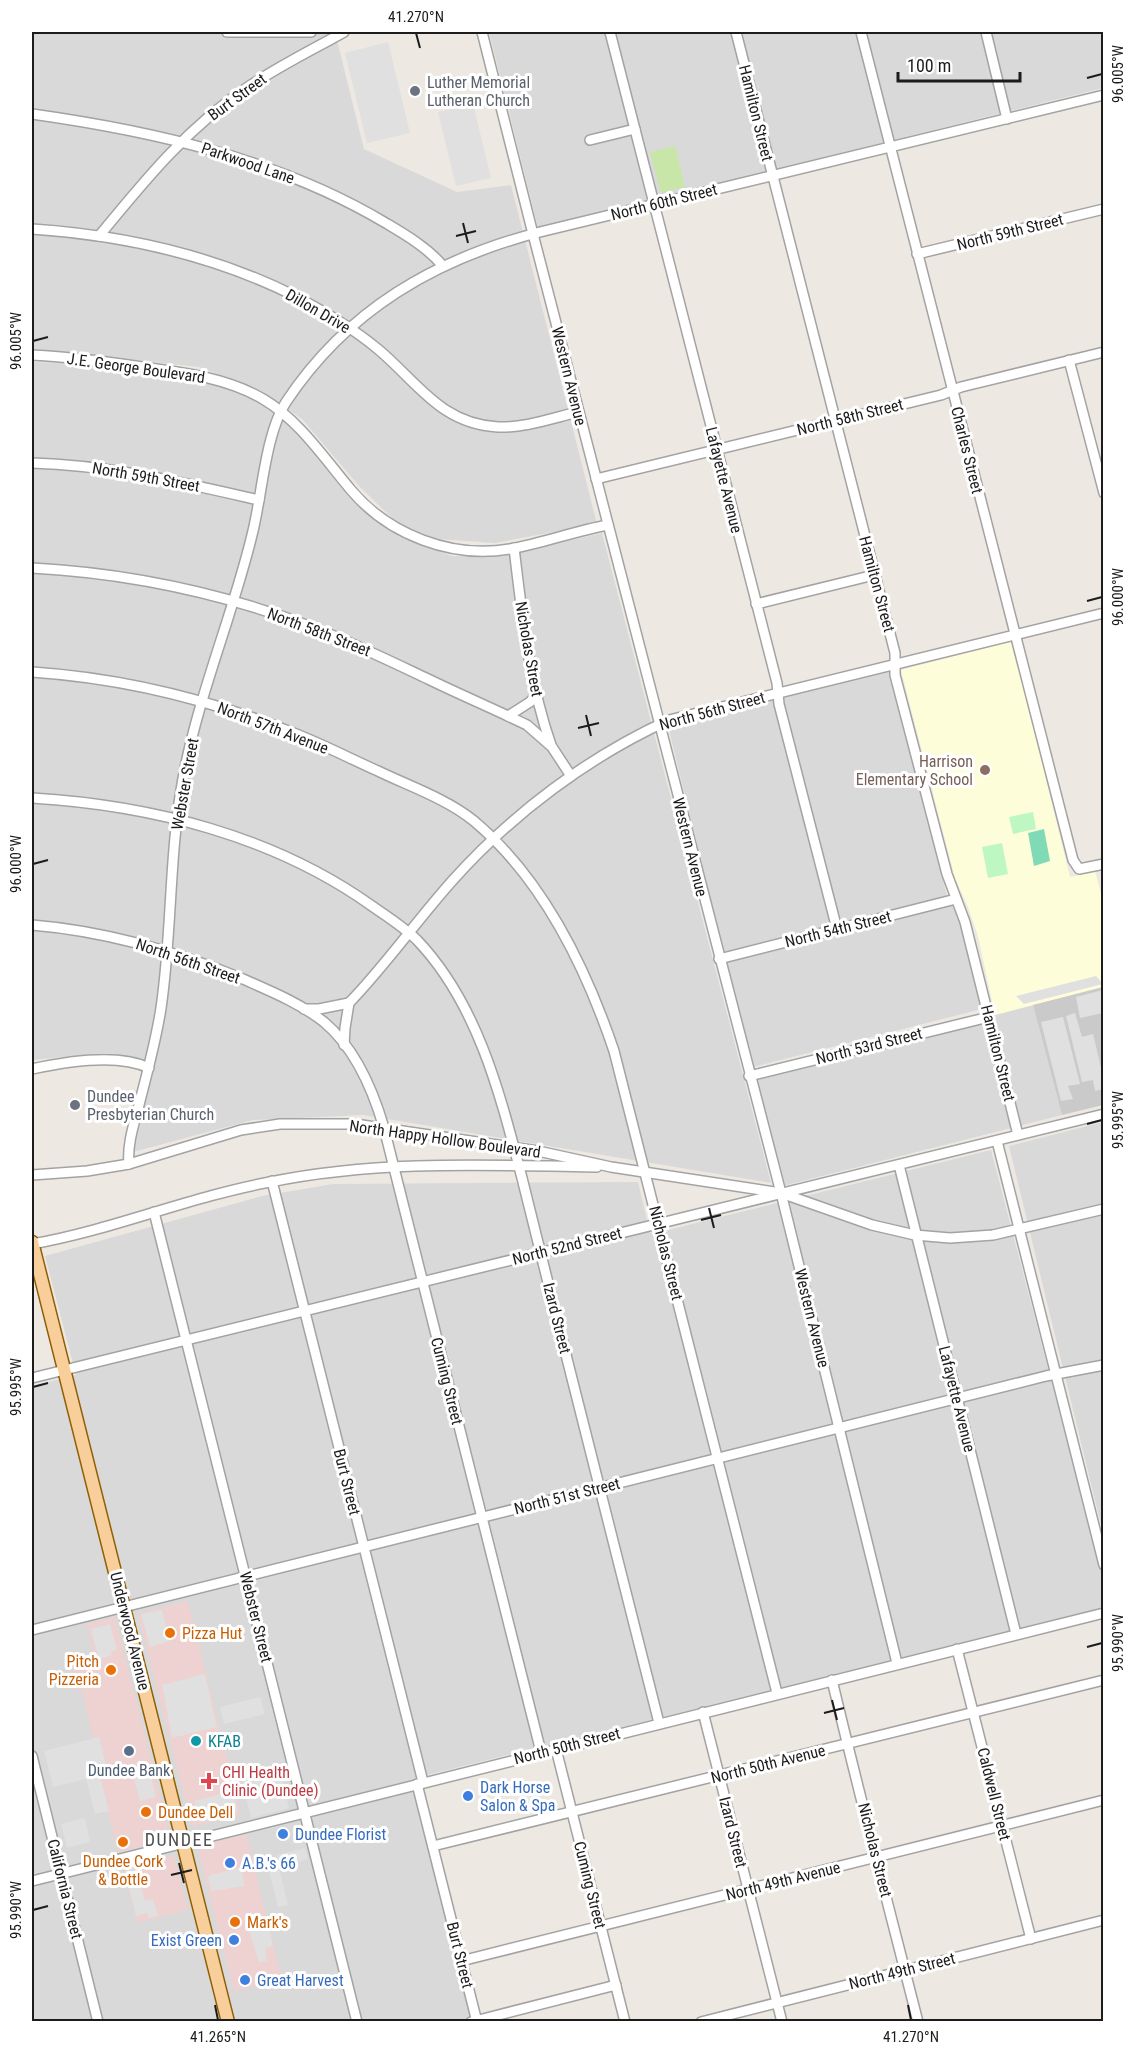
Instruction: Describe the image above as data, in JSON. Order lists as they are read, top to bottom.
{
  "streets": {
    "main road": ["Underwood Avenue"],
    "street": [
      "Burt Street",
      "Hamilton Street",
      "Parkwood Lane",
      "North 60th Street",
      "North 59th Street",
      "Dillon Drive",
      "J.E. George Boulevard",
      "Western Avenue",
      "North 58th Street",
      "Charles Street",
      "Lafayette Avenue",
      "Nicholas Street",
      "North 56th Street",
      "North 57th Avenue",
      "Webster Street",
      "North 54th Street",
      "North 53rd Street",
      "North Happy Hollow Boulevard",
      "North 52nd Street",
      "Izard Street",
      "Cuming Street",
      "North 51st Street",
      "North 50th Street",
      "North 50th Avenue",
      "Caldwell Street",
      "North 49th Avenue",
      "California Street",
      "North 49th Street"
    ]
  },
  "crossings": [
    ["Burt Street", "Parkwood Lane"],
    ["Burt Street", "Dillon Drive"],
    ["Burt Street", "North Happy Hollow Boulevard"],
    ["Burt Street", "North 52nd Street"],
    ["Burt Street", "North 51st Street"],
    ["Burt Street", "North 50th Street"],
    ["Burt Street", "North 50th Avenue"],
    ["Burt Street", "North 49th Avenue"],
    ["Hamilton Street", "North 60th Street"],
    ["Hamilton Street", "North 58th Street"],
    ["Hamilton Street", "North 56th Street"],
    ["Hamilton Street", "North 54th Street"],
    ["Hamilton Street", "North 53rd Street"],
    ["Hamilton Street", "North 52nd Street"],
    ["Parkwood Lane", "North 60th Street"],
    ["North 60th Street", "Dillon Drive"],
    ["North 60th Street", "J.E. George Boulevard"],
    ["North 60th Street", "Western Avenue"],
    ["North 60th Street", "Charles Street"],
    ["North 60th Street", "Lafayette Avenue"],
    ["North 60th Street", "Webster Street"],
    ["North 59th Street", "Charles Street"],
    ["North 59th Street", "Webster Street"],
    ["Dillon Drive", "Western Avenue"],
    ["J.E. George Boulevard", "Western Avenue"],
    ["J.E. George Boulevard", "Nicholas Street"],
    ["J.E. George Boulevard", "Webster Street"],
    ["Western Avenue", "North 58th Street"],
    ["Western Avenue", "North 56th Street"],
    ["Western Avenue", "North 54th Street"],
    ["Western Avenue", "North 53rd Street"],
    ["Western Avenue", "North Happy Hollow Boulevard"],
    ["Western Avenue", "North 52nd Street"],
    ["Western Avenue", "North 51st Street"],
    ["Western Avenue", "North 50th Street"],
    ["North 58th Street", "Charles Street"],
    ["North 58th Street", "Lafayette Avenue"],
    ["North 58th Street", "Nicholas Street"],
    ["North 58th Street", "North 56th Street"],
    ["North 58th Street", "Webster Street"],
    ["Charles Street", "North 56th Street"],
    ["Lafayette Avenue", "North 56th Street"],
    ["Lafayette Avenue", "North 54th Street"],
    ["Lafayette Avenue", "North Happy Hollow Boulevard"],
    ["Lafayette Avenue", "North 52nd Street"],
    ["Lafayette Avenue", "North 51st Street"],
    ["Lafayette Avenue", "North 50th Street"],
    ["Nicholas Street", "North 56th Street"],
    ["Nicholas Street", "North 57th Avenue"],
    ["Nicholas Street", "North Happy Hollow Boulevard"],
    ["Nicholas Street", "North 52nd Street"],
    ["Nicholas Street", "North 51st Street"],
    ["Nicholas Street", "North 50th Street"],
    ["Nicholas Street", "North 50th Avenue"],
    ["Nicholas Street", "North 49th Avenue"],
    ["Nicholas Street", "North 49th Street"],
    ["North 56th Street", "North 57th Avenue"],
    ["North 56th Street", "Webster Street"],
    ["North 56th Street", "Izard Street"],
    ["North 56th Street", "Cuming Street"],
    ["North 57th Avenue", "Webster Street"],
    ["Webster Street", "North Happy Hollow Boulevard"],
    ["Webster Street", "North 52nd Street"],
    ["Webster Street", "Izard Street"],
    ["Webster Street", "North 51st Street"],
    ["Webster Street", "North 50th Street"],
    ["North Happy Hollow Boulevard", "North 52nd Street"],
    ["North Happy Hollow Boulevard", "Izard Street"],
    ["North Happy Hollow Boulevard", "Cuming Street"],
    ["North Happy Hollow Boulevard", "Underwood Avenue"],
    ["North 52nd Street", "Izard Street"],
    ["North 52nd Street", "Cuming Street"],
    ["North 52nd Street", "Underwood Avenue"],
    ["Izard Street", "North 51st Street"],
    ["Izard Street", "North 50th Street"],
    ["Izard Street", "North 50th Avenue"],
    ["Izard Street", "North 49th Avenue"],
    ["Izard Street", "North 49th Street"],
    ["Cuming Street", "North 51st Street"],
    ["Cuming Street", "North 50th Street"],
    ["Cuming Street", "North 50th Avenue"],
    ["Cuming Street", "North 49th Avenue"],
    ["North 51st Street", "Underwood Avenue"],
    ["Underwood Avenue", "North 50th Street"],
    ["North 50th Street", "Caldwell Street"],
    ["North 50th Street", "California Street"],
    ["North 50th Avenue", "Caldwell Street"],
    ["Caldwell Street", "North 49th Avenue"],
    ["Caldwell Street", "North 49th Street"]
  ],
  "districts": ["DUNDEE"],
  "places": {
    "other": [
      "Luther Memorial Lutheran Church",
      "Harrison Elementary School",
      "Dundee Presbyterian Church",
      "Pizza Hut",
      "Pitch Pizzeria",
      "KFAB",
      "Dundee Bank",
      "Dark Horse Salon & Spa",
      "Dundee Dell",
      "Dundee Florist",
      "Dundee Cork & Bottle",
      "A.B.'s 66",
      "Mark's",
      "Exist Green",
      "Great Harvest"
    ],
    "health": ["CHI Health Clinic (Dundee)"]
  },
  "scale_bar": "100 m",
  "coordinates": [
    "41.270°N",
    "96.005°W",
    "96.000°W",
    "95.995°W",
    "95.990°W",
    "41.265°N"
  ]
}
